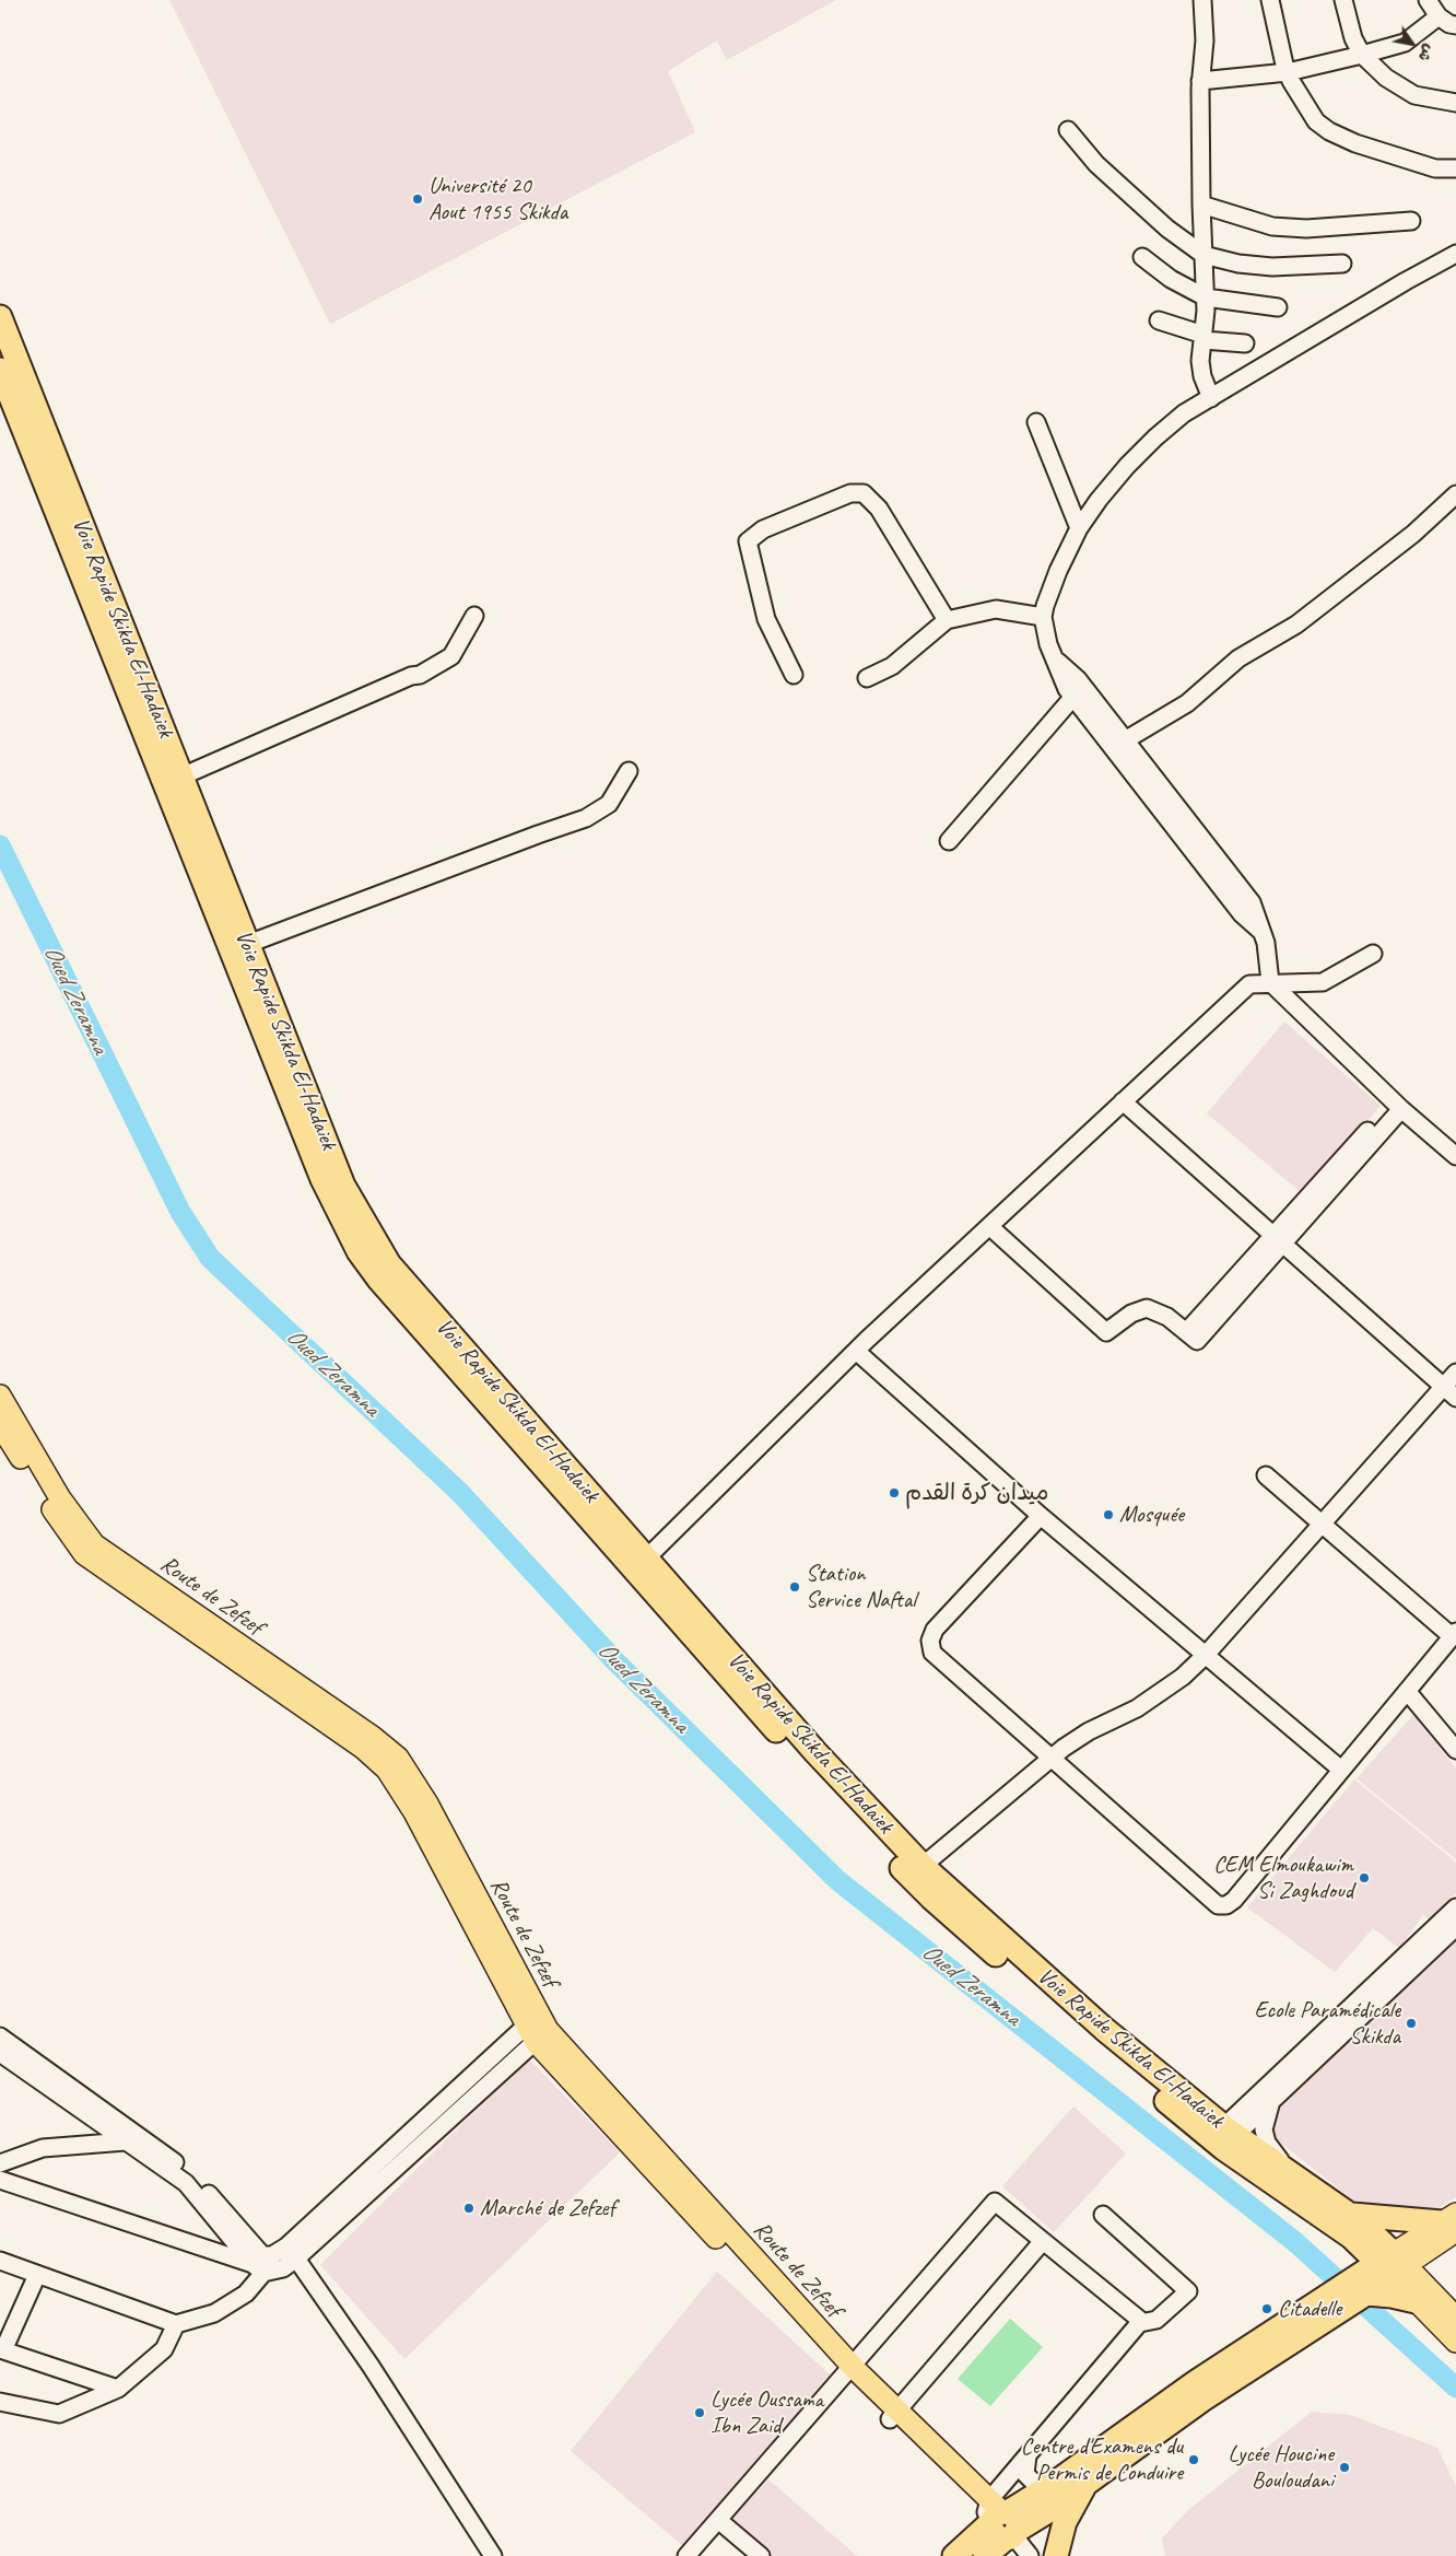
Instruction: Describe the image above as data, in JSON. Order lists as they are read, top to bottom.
{
  "streets": {
    "highway": ["Voie Rapide Skikda El-Hadaiek"],
    "main road": ["Route de Zefzef"]
  },
  "water": ["Oued Zeramna"],
  "places": [
    "Université 20 Aout 1955 Skikda",
    "ميدان كرة القدم",
    "Mosquée",
    "Station Service Naftal",
    "CEM Elmoukawim Si Zaghdoud",
    "Ecole Paramédicale Skikda",
    "Marché de Zefzef",
    "Citadelle",
    "Lycée Oussama Ibn Zaid",
    "Centre d'Examens du Permis de Conduire",
    "Lycée Houcine Bouloudani"
  ],
  "north": "bottom right"
}
